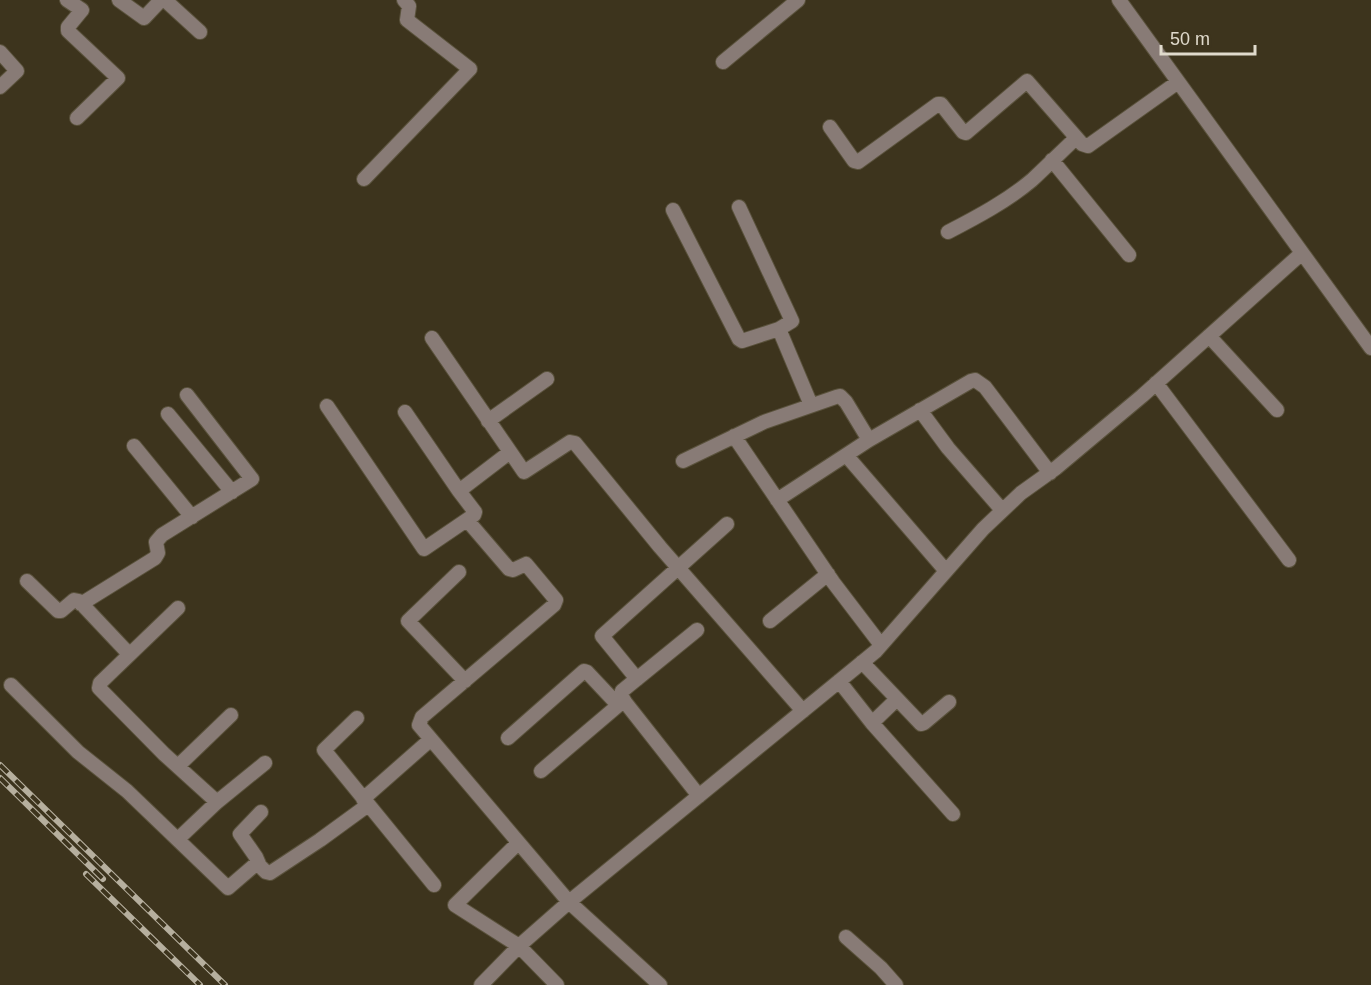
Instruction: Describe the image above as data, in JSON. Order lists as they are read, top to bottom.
{
  "scale_bar": "50 m"
}
